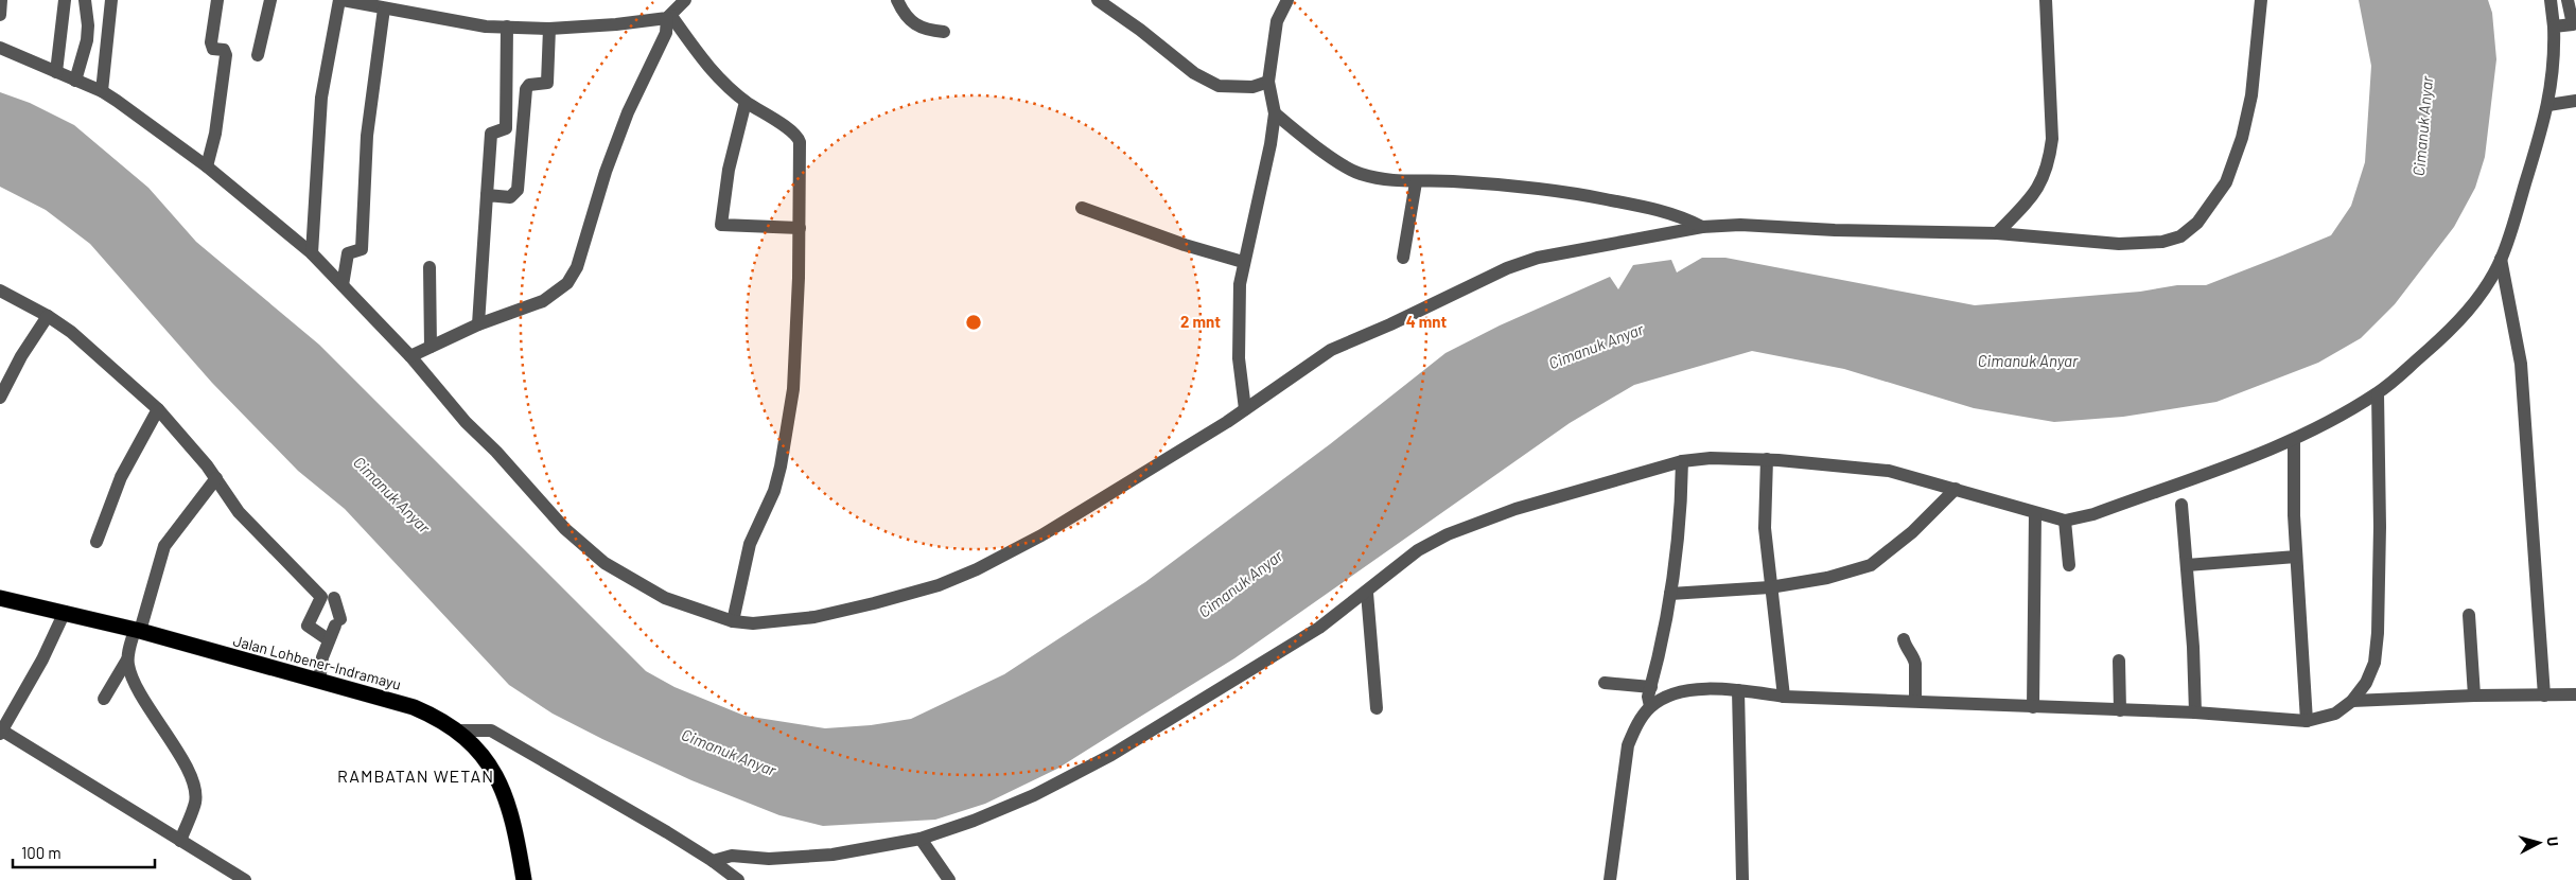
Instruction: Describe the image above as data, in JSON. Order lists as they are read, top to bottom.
{
  "streets": {
    "highway": ["Jalan Lohbener-Indramayu"]
  },
  "districts": ["RAMBATAN WETAN"],
  "water": ["Cimanuk Anyar"],
  "scale_bar": "100 m",
  "north": "right",
  "rings": ["2 mnt", "4 mnt"]
}
